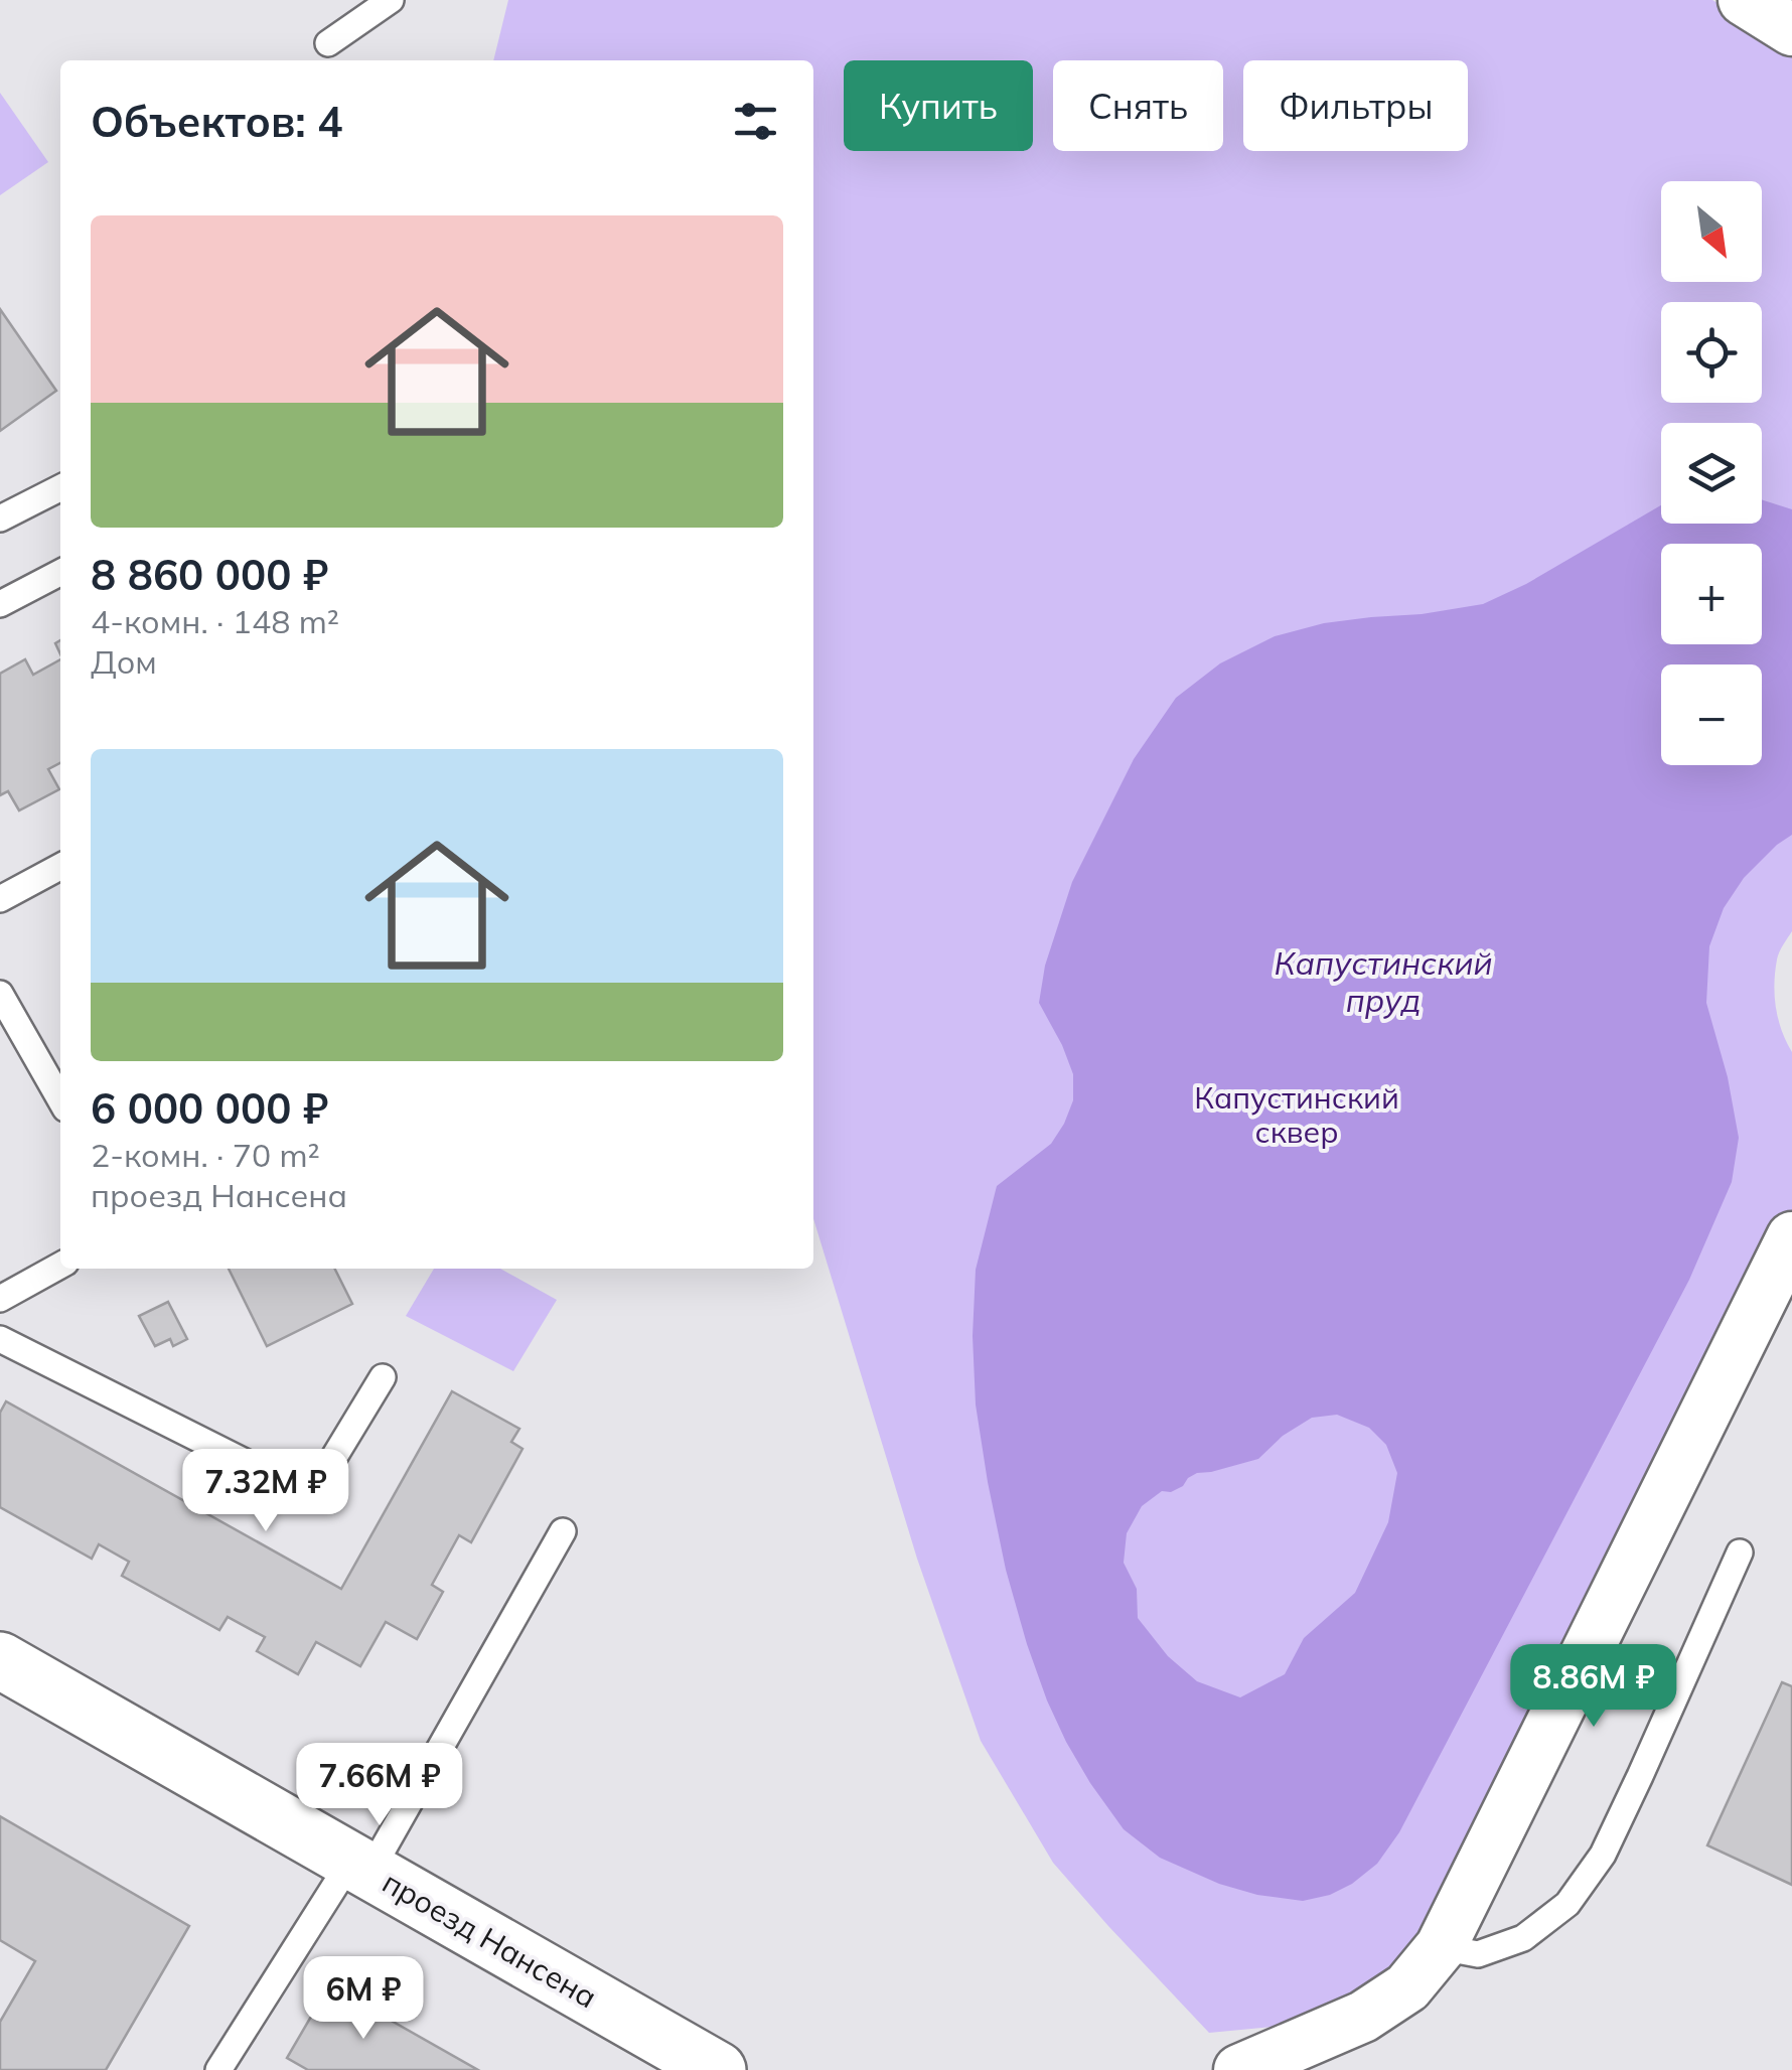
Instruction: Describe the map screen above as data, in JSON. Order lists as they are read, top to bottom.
{
  "streets": {
    "street": ["проезд Нансена"]
  },
  "water": ["Капустинский пруд"],
  "parks": ["Капустинский сквер"],
  "north": "bottom right",
  "page": {
    "chip": ["Купить", "Снять", "Фильтры"],
    "heading": "Объектов: 4",
    "map_buttons": ["+", "−"],
    "list": [
      {
        "name": "8 860 000 ₽",
        "note": "4-комн. · 148 m² · Дом"
      },
      {
        "name": "6 000 000 ₽",
        "note": "2-комн. · 70 m² · проезд Нансена"
      }
    ],
    "price": [
      "7.32M ₽",
      "8.86M ₽",
      "7.66M ₽",
      "6M ₽"
    ]
  }
}
